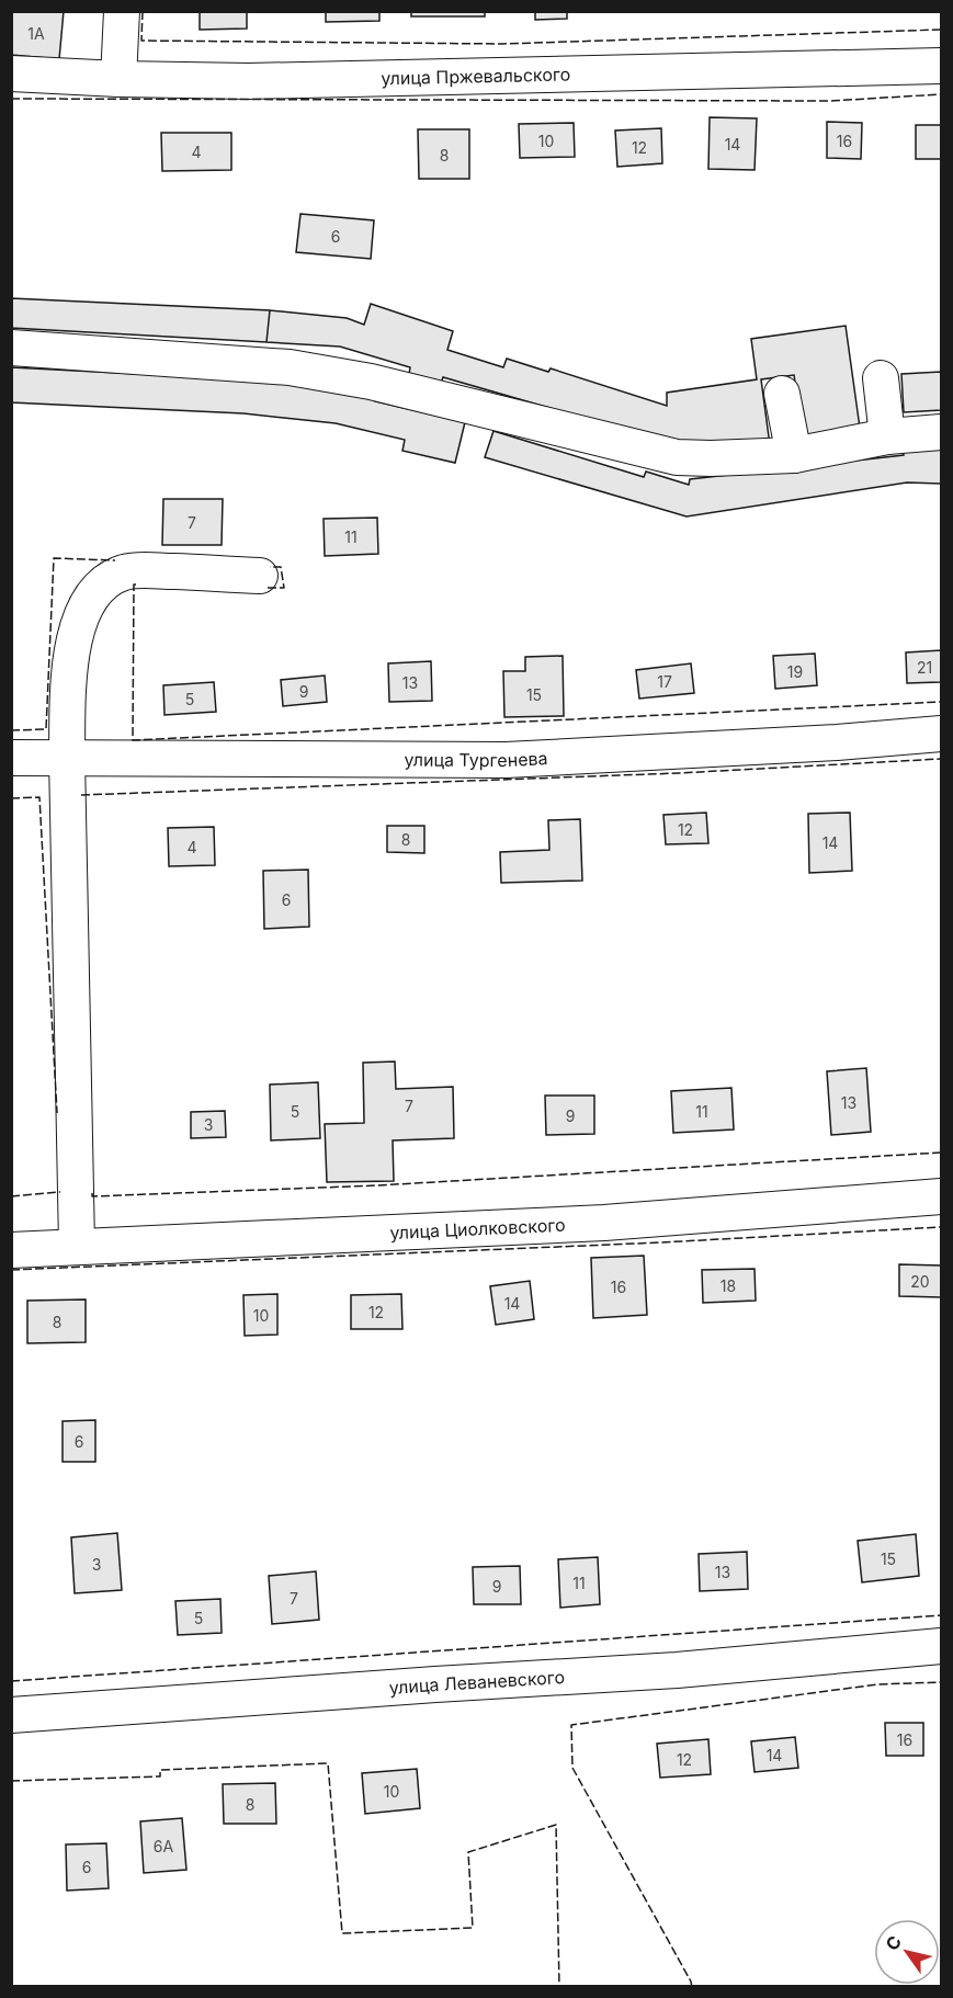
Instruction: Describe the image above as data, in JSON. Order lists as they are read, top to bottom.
{
  "streets": {
    "street": [
      "улица Пржевальского",
      "улица Тургенева",
      "улица Циолковского",
      "улица Леваневского"
    ]
  },
  "house_numbers": [
    "1А",
    "10",
    "16",
    "14",
    "12",
    "4",
    "8",
    "6",
    "7",
    "11",
    "21",
    "19",
    "17",
    "13",
    "9",
    "15",
    "5",
    "12",
    "8",
    "14",
    "4",
    "6",
    "13",
    "7",
    "5",
    "11",
    "9",
    "3",
    "20",
    "18",
    "16",
    "14",
    "12",
    "10",
    "8",
    "6",
    "15",
    "3",
    "13",
    "11",
    "9",
    "7",
    "5",
    "16",
    "14",
    "12",
    "10",
    "8",
    "6А",
    "6"
  ],
  "north": "top left"
}
